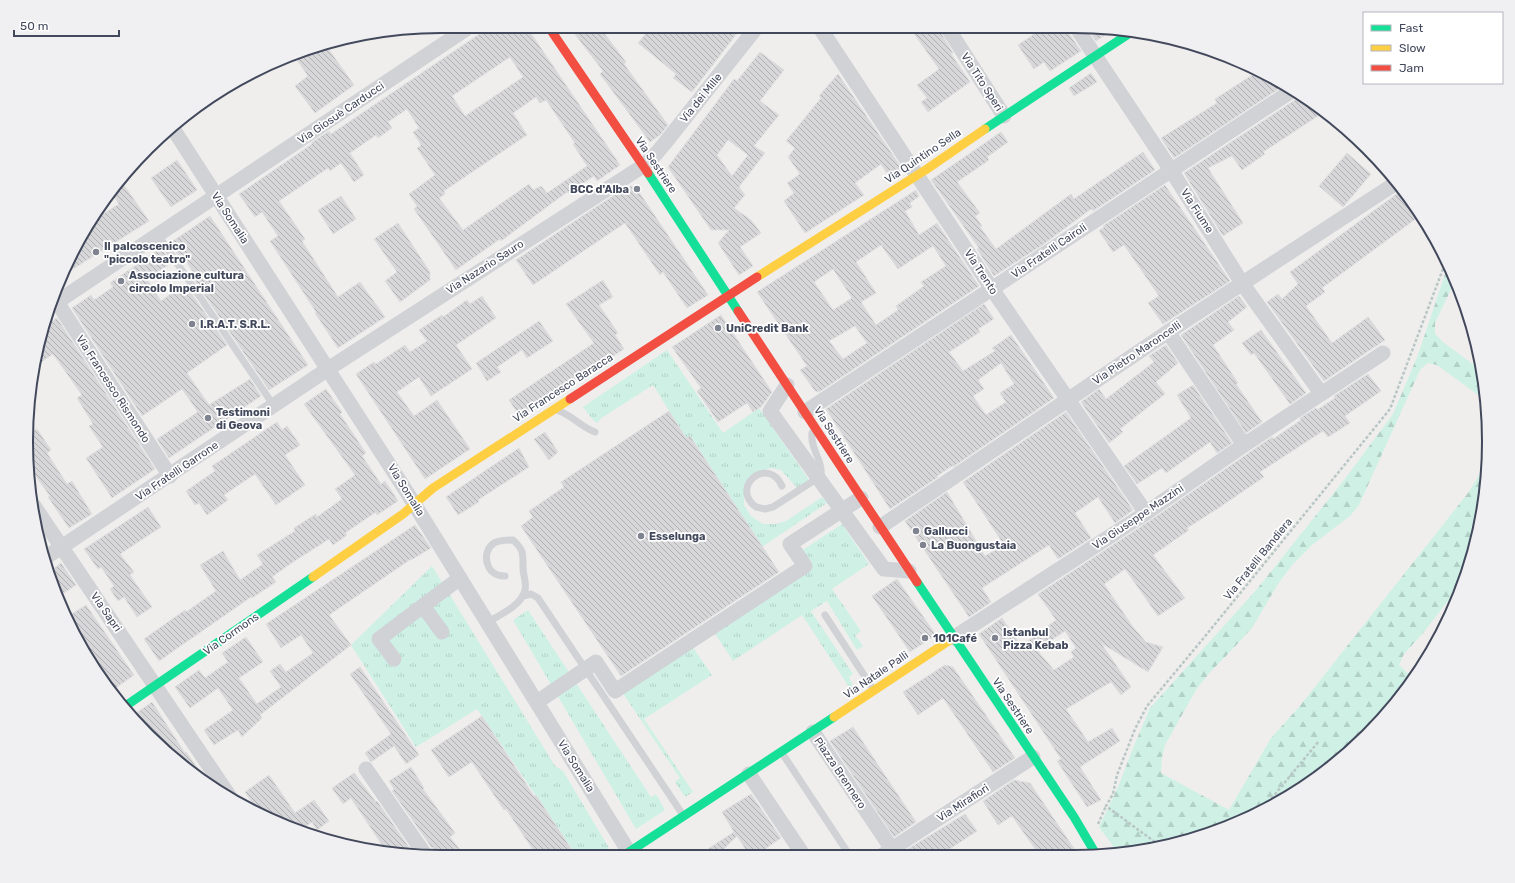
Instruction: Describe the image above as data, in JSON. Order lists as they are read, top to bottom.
{
  "streets": {
    "street": [
      "Via Tito Speri",
      "Via dei Mille",
      "Via Giosuè Carducci",
      "Via Quintino Sella",
      "Via Sestriere",
      "Via Fiume",
      "Via Somalia",
      "Via Fratelli Cairoli",
      "Via Nazario Sauro",
      "Via Trento",
      "Via Pietro Maroncelli",
      "Via Francesco Baracca",
      "Via Francesco Rismondo",
      "Via Fratelli Garrone",
      "Via Giuseppe Mazzini",
      "Via Sapri",
      "Via Cormons",
      "Via Natale Palli",
      "Piazza Brennero",
      "Via Mirafiori"
    ],
    "path": ["Via Fratelli Bandiera"]
  },
  "crossings": [
    ["Via Tito Speri", "Via Quintino Sella"],
    ["Via dei Mille", "Via Sestriere"],
    ["Via dei Mille", "Via Nazario Sauro"],
    ["Via Giosuè Carducci", "Via Somalia"],
    ["Via Giosuè Carducci", "Via Francesco Rismondo"],
    ["Via Quintino Sella", "Via Sestriere"],
    ["Via Quintino Sella", "Via Fiume"],
    ["Via Quintino Sella", "Via Trento"],
    ["Via Quintino Sella", "Via Francesco Baracca"],
    ["Via Sestriere", "Via Fratelli Cairoli"],
    ["Via Sestriere", "Via Nazario Sauro"],
    ["Via Sestriere", "Via Pietro Maroncelli"],
    ["Via Sestriere", "Via Francesco Baracca"],
    ["Via Sestriere", "Via Giuseppe Mazzini"],
    ["Via Sestriere", "Via Natale Palli"],
    ["Via Sestriere", "Via Mirafiori"],
    ["Via Fiume", "Via Fratelli Cairoli"],
    ["Via Fiume", "Via Pietro Maroncelli"],
    ["Via Fiume", "Via Giuseppe Mazzini"],
    ["Via Somalia", "Via Nazario Sauro"],
    ["Via Somalia", "Via Francesco Baracca"],
    ["Via Somalia", "Via Francesco Rismondo"],
    ["Via Somalia", "Via Fratelli Garrone"],
    ["Via Somalia", "Via Cormons"],
    ["Via Fratelli Cairoli", "Via Trento"],
    ["Via Nazario Sauro", "Via Fratelli Garrone"],
    ["Via Trento", "Via Pietro Maroncelli"],
    ["Via Trento", "Via Giuseppe Mazzini"],
    ["Via Francesco Baracca", "Via Cormons"],
    ["Via Francesco Rismondo", "Via Fratelli Garrone"],
    ["Via Fratelli Garrone", "Via Sapri"],
    ["Via Giuseppe Mazzini", "Via Natale Palli"],
    ["Via Sapri", "Via Cormons"],
    ["Via Natale Palli", "Piazza Brennero"]
  ],
  "places": [
    "BCC d'Alba",
    "Il palcoscenico \"piccolo teatro\"",
    "Associazione cultura circolo Imperial",
    "I.R.A.T. S.R.L.",
    "UniCredit Bank",
    "Testimoni di Geova",
    "Gallucci",
    "Esselunga",
    "La Buongustaia",
    "101Café",
    "Istanbul Pizza Kebab"
  ],
  "legend": ["Fast", "Slow", "Jam"],
  "scale_bar": "50 m"
}
